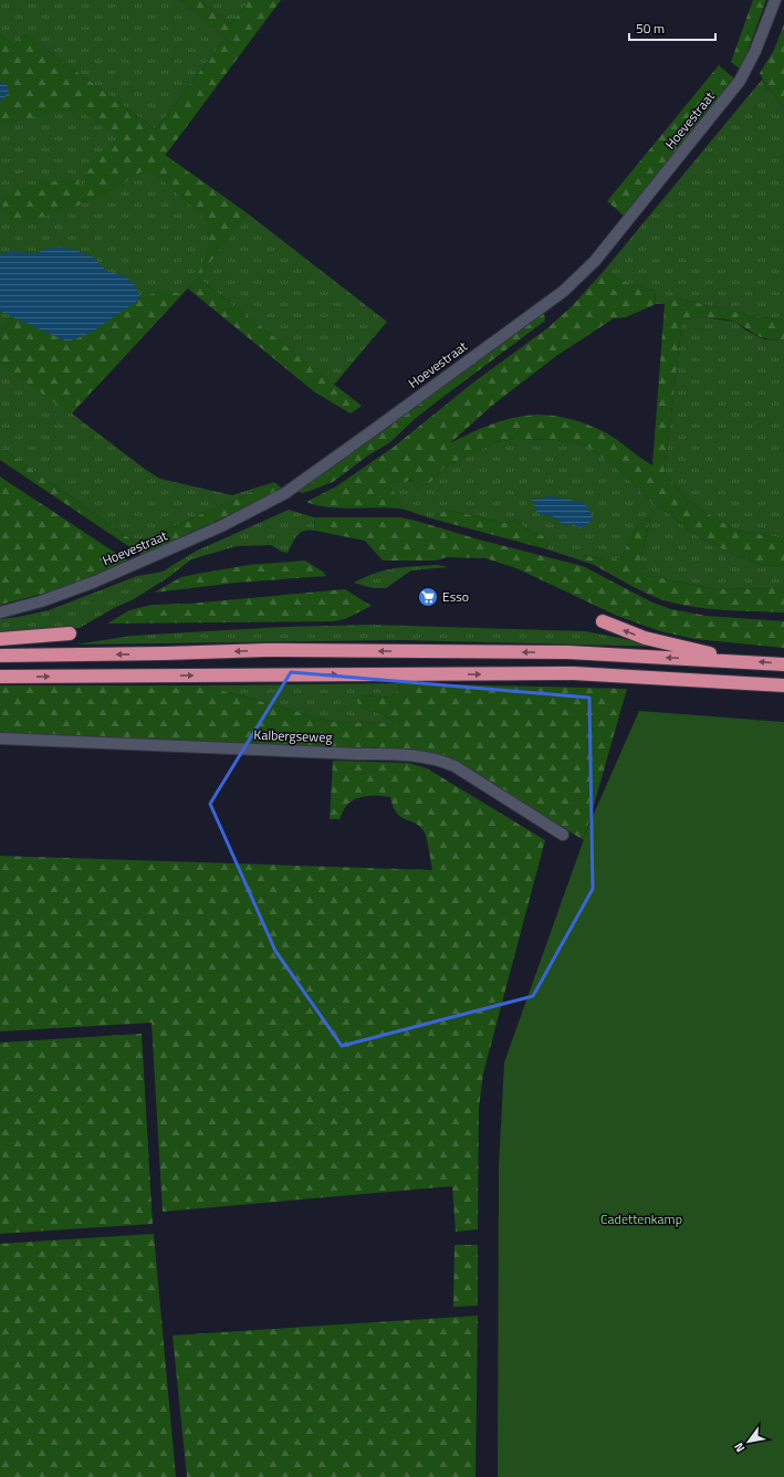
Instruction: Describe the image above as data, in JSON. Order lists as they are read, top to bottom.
{
  "streets": {
    "street": ["Hoevestraat", "Kalbergseweg"]
  },
  "parks": ["Cadettenkamp"],
  "places": {
    "supermarket": ["Esso"]
  },
  "scale_bar": "50 m",
  "north": "bottom left"
}
